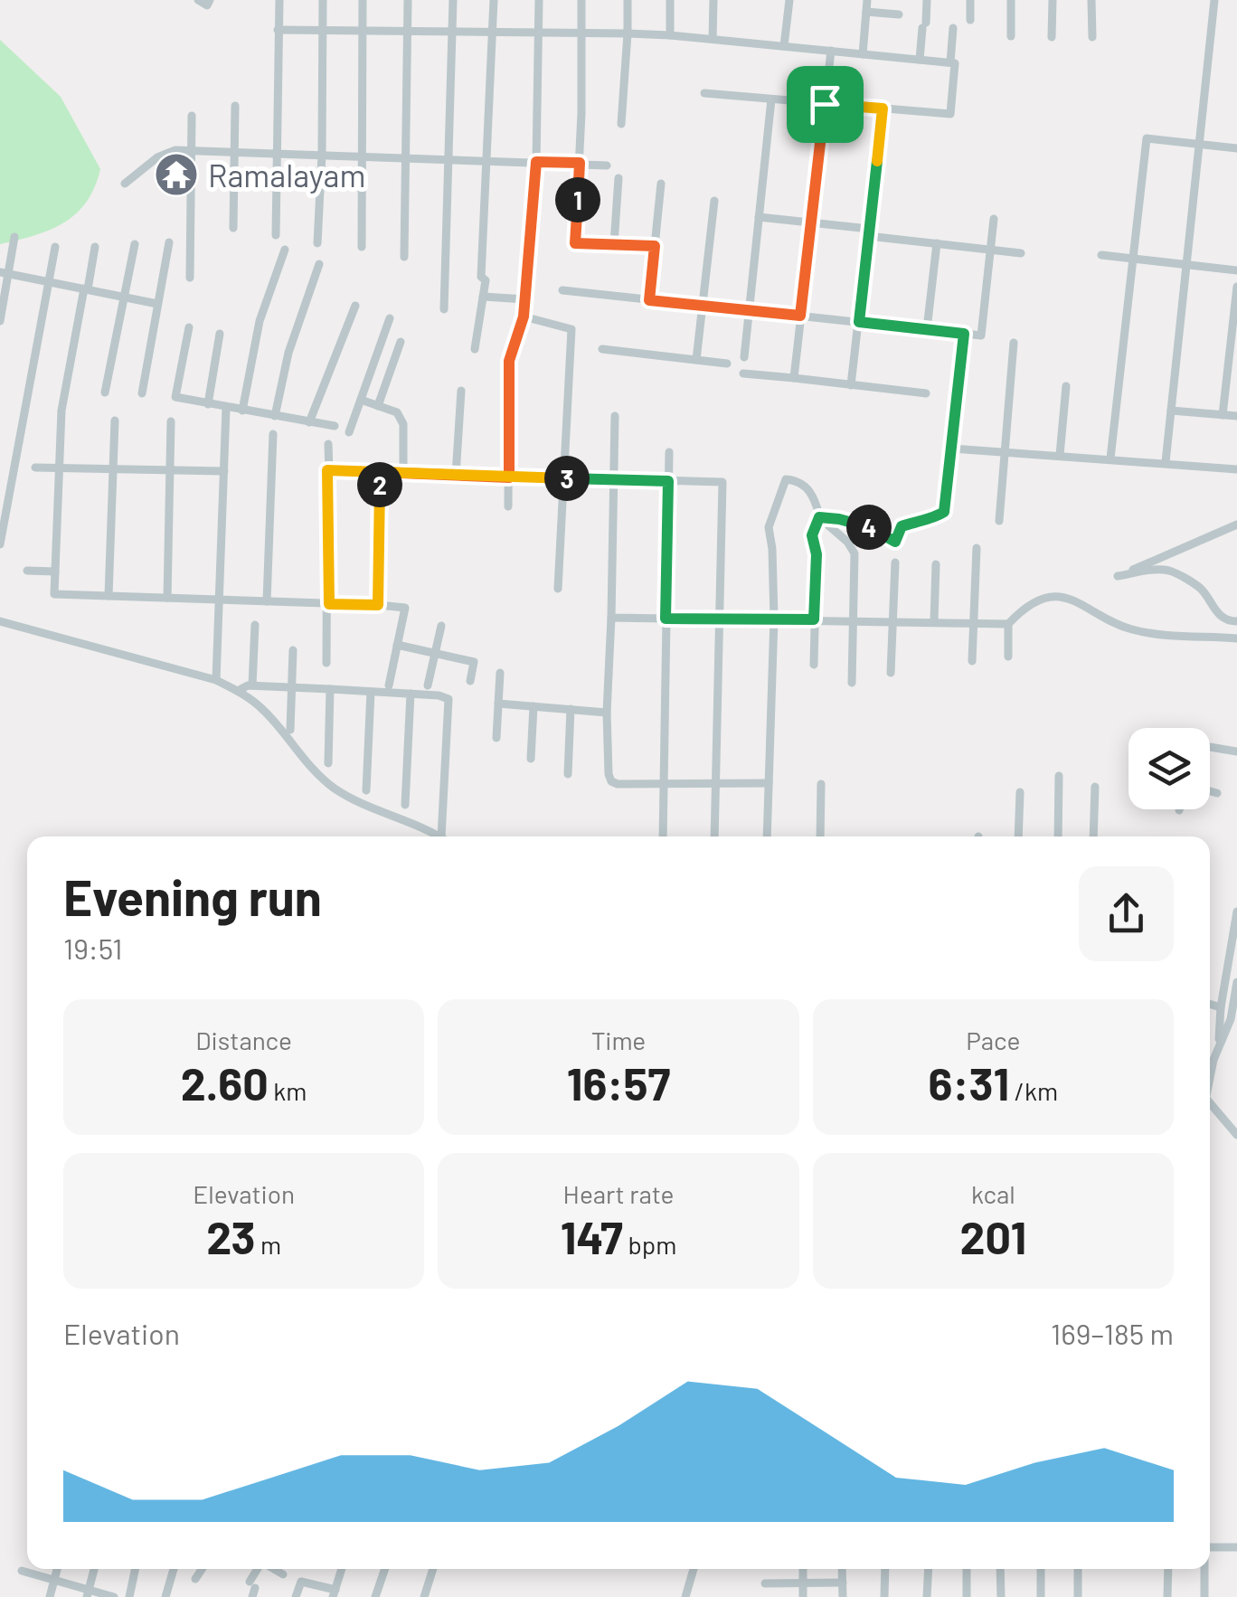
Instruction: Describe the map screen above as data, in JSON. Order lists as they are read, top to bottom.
{
  "places": {
    "temple": ["Ramalayam"]
  },
  "page": {
    "pins": [
      "1",
      "3",
      "2",
      "4"
    ],
    "heading": ["Evening run", "19:51"],
    "stats": [
      ["Distance", "2.60 km"],
      ["Time", "16:57"],
      ["Pace", "6:31 /km"],
      ["Elevation", "23 m"],
      ["Heart rate", "147 bpm"],
      ["kcal", "201"]
    ],
    "chart": ["Elevation", "169–185 m"]
  }
}
